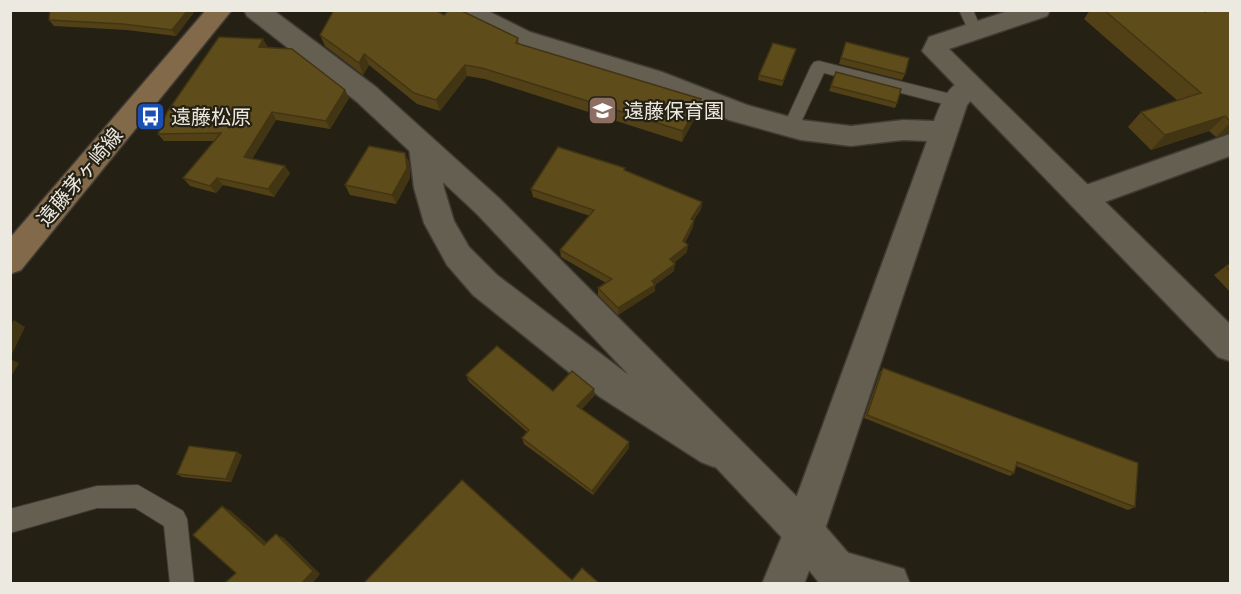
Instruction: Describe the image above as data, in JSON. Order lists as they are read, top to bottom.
{
  "streets": {
    "main road": ["遠藤茅ヶ崎線"]
  },
  "places": {
    "school or university": ["遠藤保育園"],
    "bus stop": ["遠藤松原"]
  }
}
